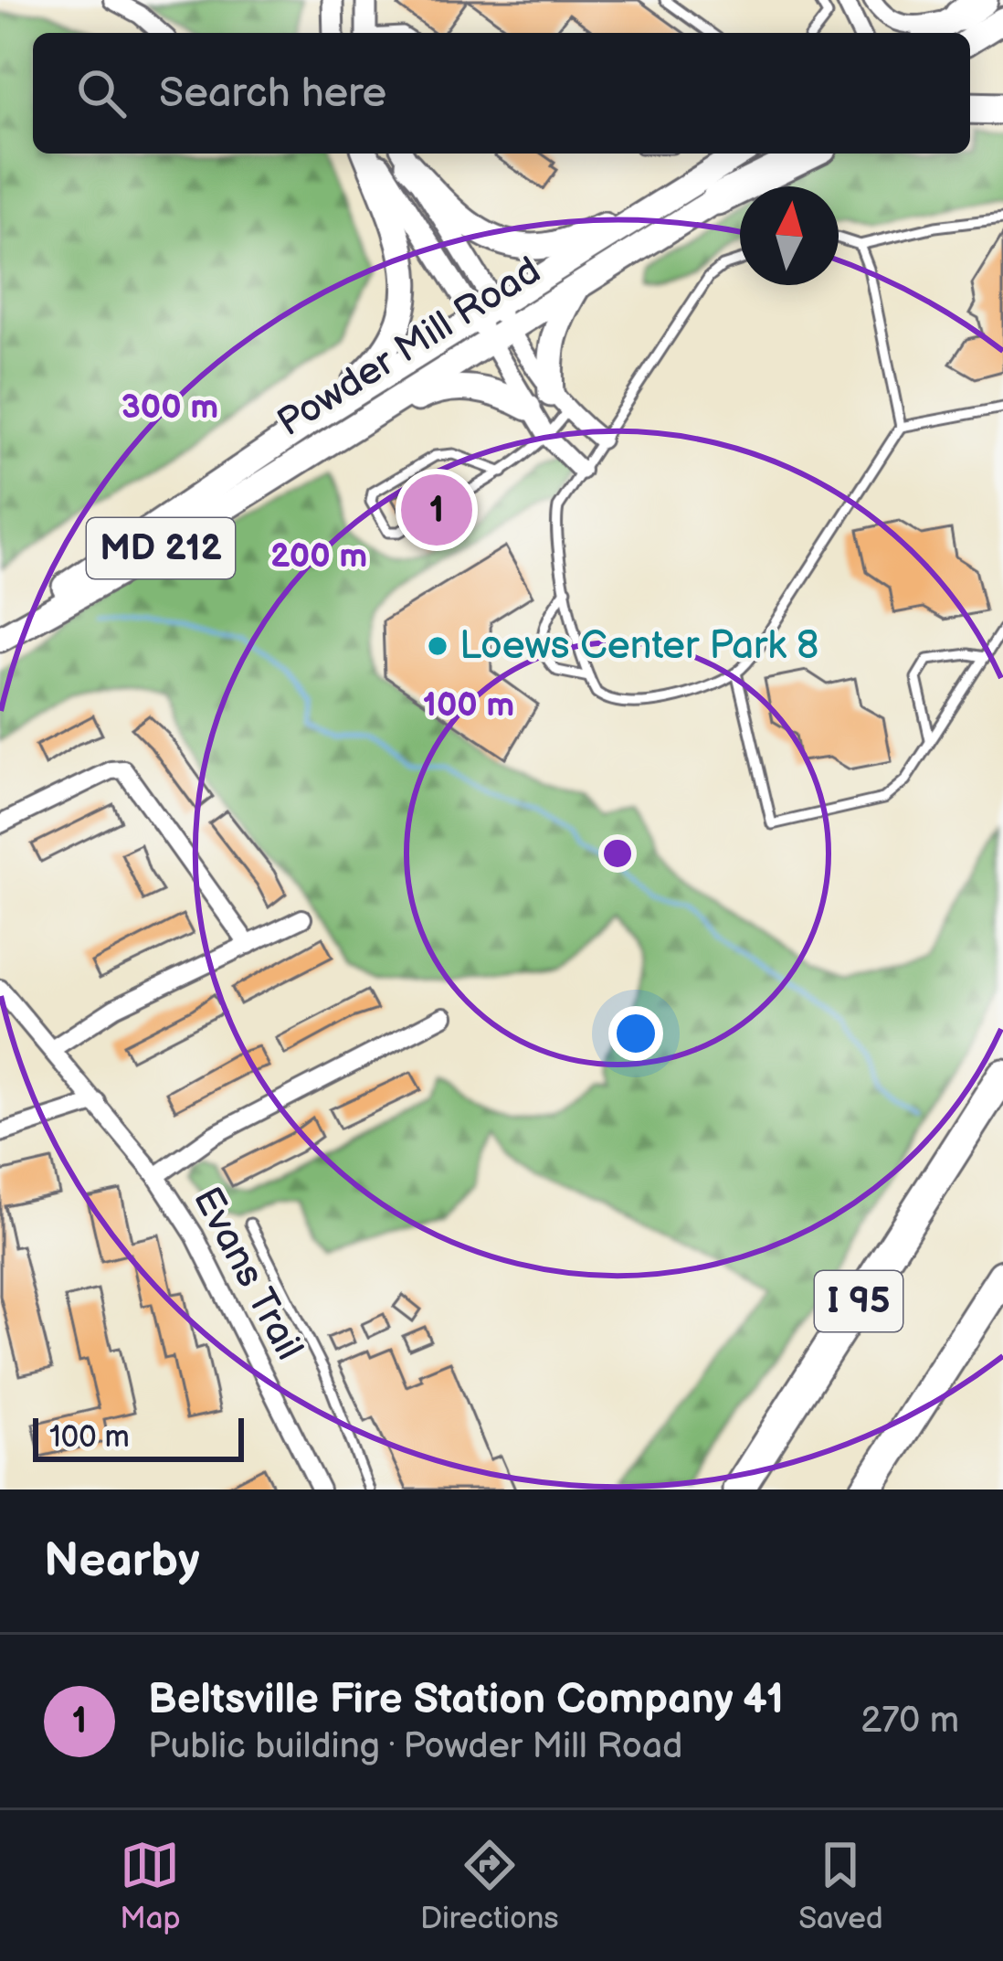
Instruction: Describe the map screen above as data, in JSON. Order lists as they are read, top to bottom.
{
  "streets": {
    "highway": ["I 95"],
    "main road": ["Powder Mill Road", "MD 212"],
    "street": ["Evans Trail"]
  },
  "places": ["Loews Center Park 8"],
  "scale_bar": "100 m",
  "north": "top",
  "page": {
    "search": "Search here",
    "pins": "1",
    "scale": "100 m",
    "heading": "Nearby",
    "list": [
      {
        "mark": "1",
        "name": "Beltsville Fire Station Company 41",
        "note": "Public building · Powder Mill Road",
        "value": "270 m"
      }
    ],
    "nav": ["Map", "Directions", "Saved"]
  },
  "rings": ["300 m", "200 m", "100 m"]
}
